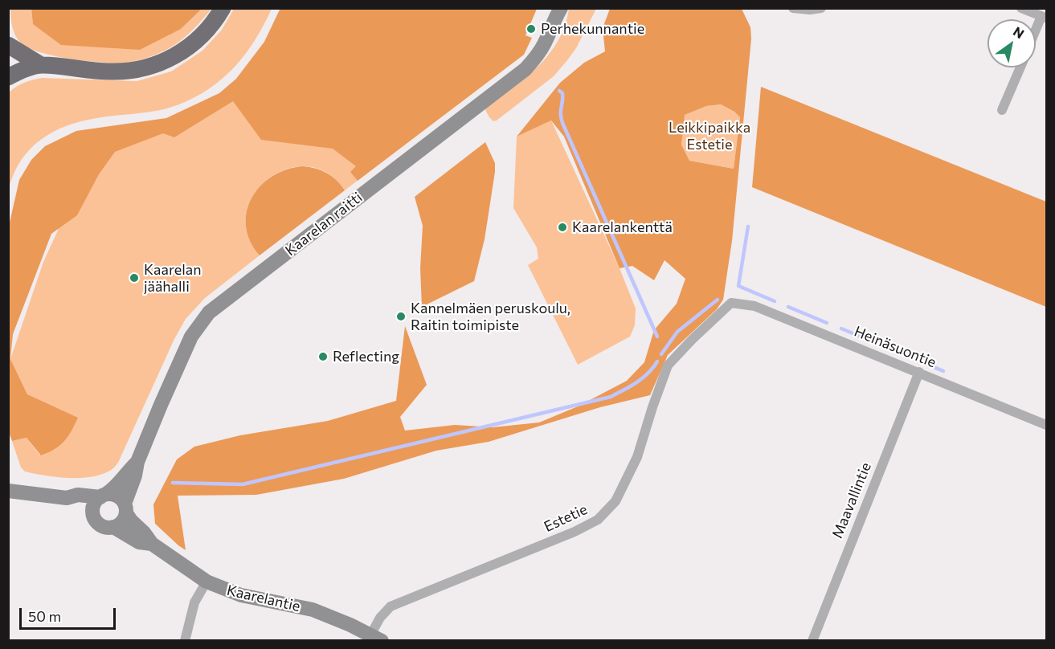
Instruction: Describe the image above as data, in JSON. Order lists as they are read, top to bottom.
{
  "streets": {
    "main road": ["Kaarelan raitti", "Kaarelantie"],
    "street": ["Heinäsuontie", "Maavallintie", "Estetie"]
  },
  "crossings": [
    ["Kaarelan raitti", "Kaarelantie"],
    ["Heinäsuontie", "Maavallintie"],
    ["Heinäsuontie", "Estetie"],
    ["Estetie", "Kaarelantie"]
  ],
  "parks": ["Leikkipaikka Estetie"],
  "places": [
    "Perhekunnantie",
    "Kaarelankenttä",
    "Kaarelan jäähalli",
    "Kannelmäen peruskoulu, Raitin toimipiste",
    "Reflecting"
  ],
  "scale_bar": "50 m",
  "north": "top right"
}
